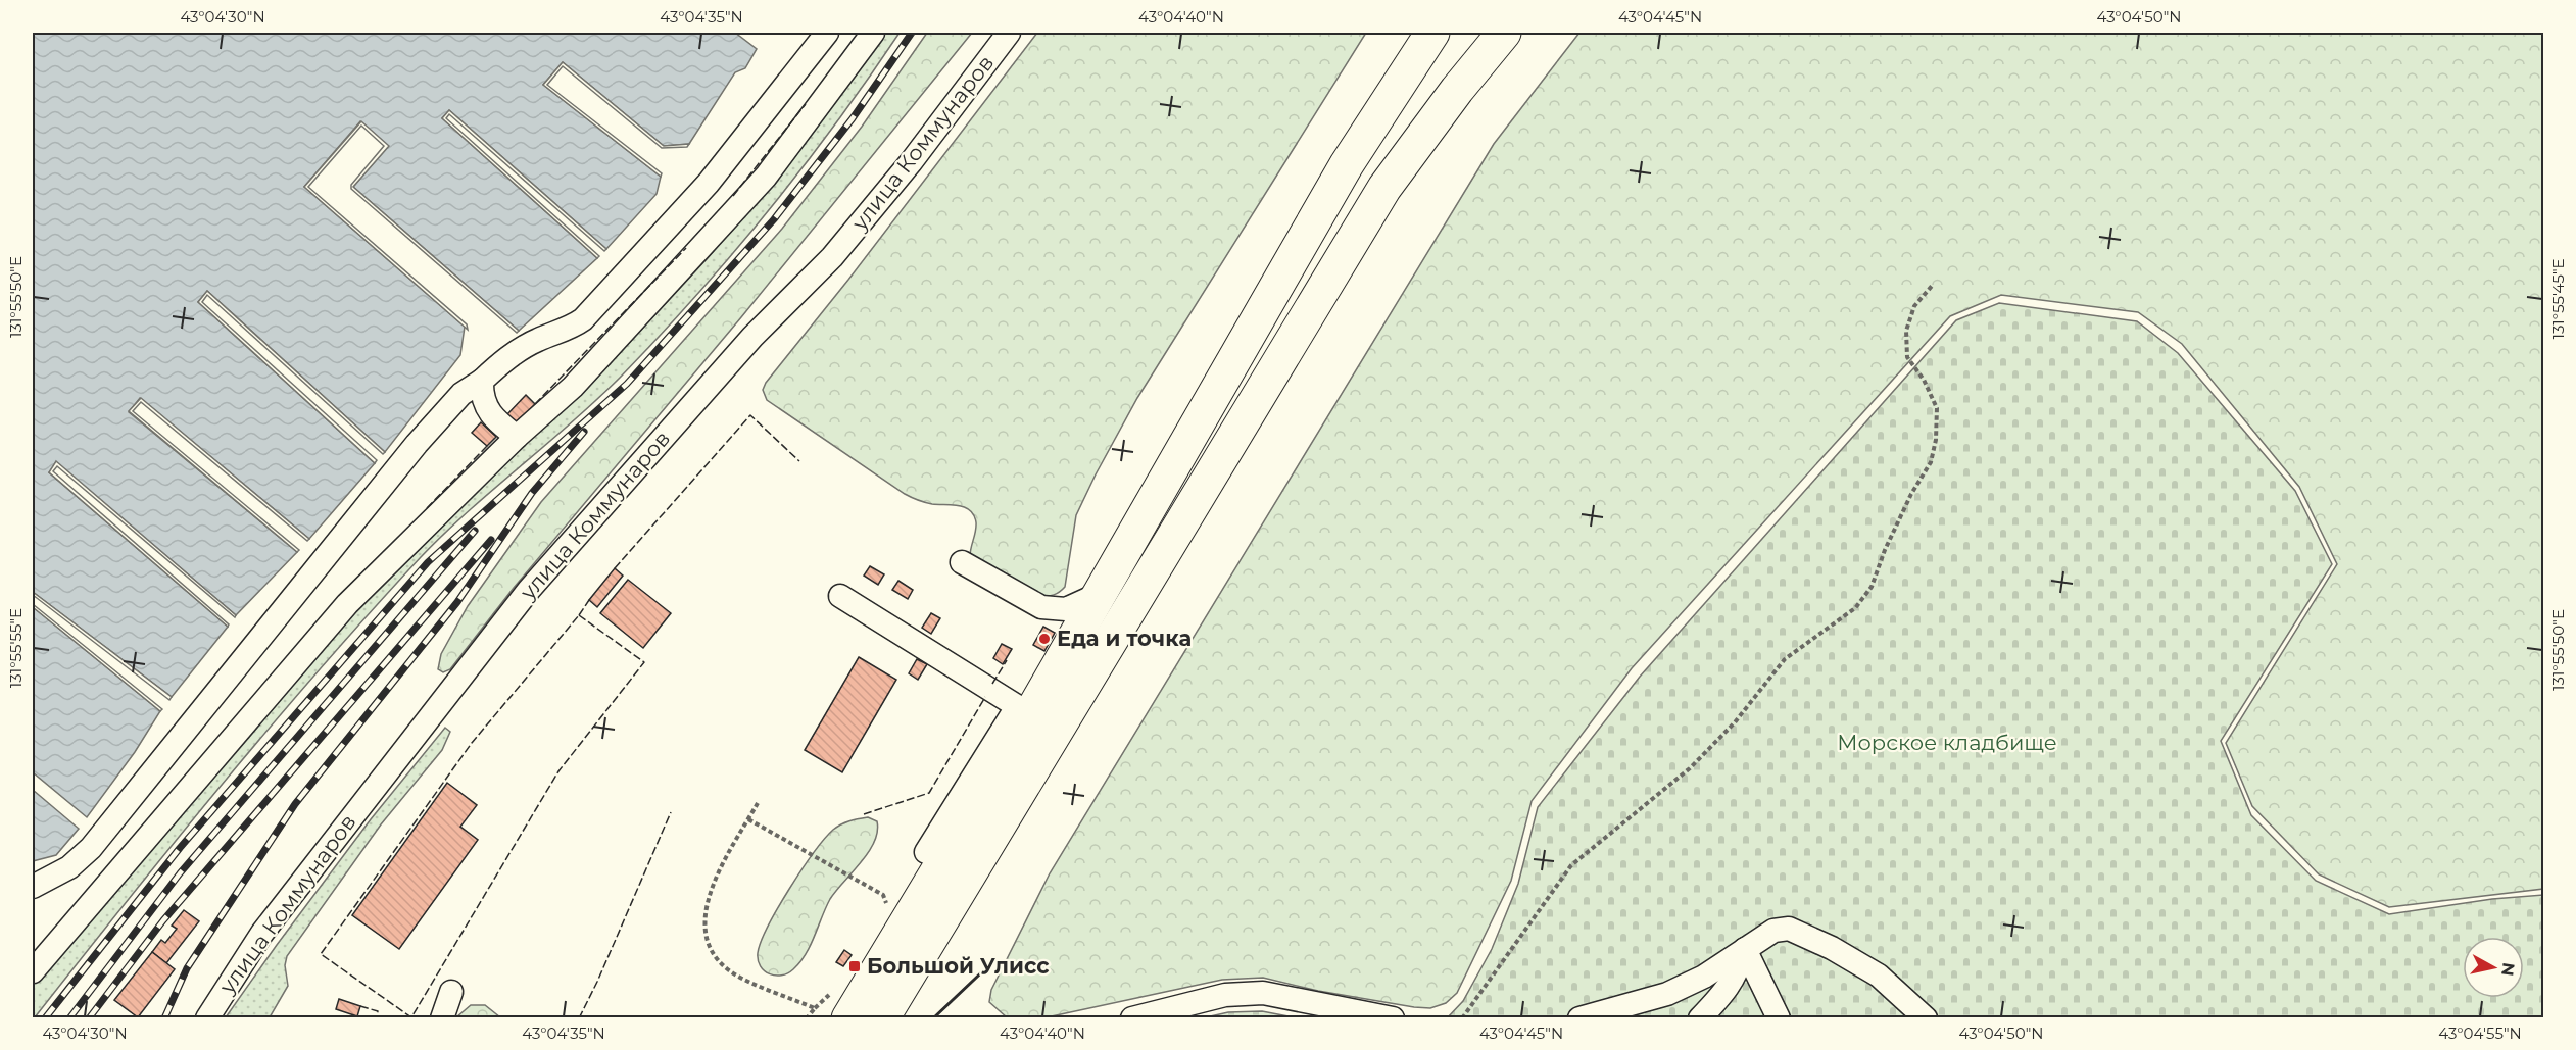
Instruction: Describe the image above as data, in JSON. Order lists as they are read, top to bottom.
{
  "streets": {
    "street": ["улица Коммунаров"]
  },
  "parks": ["Морское кладбище"],
  "places": {
    "other": ["Еда и точка"],
    "transit": ["Большой Улисс"]
  },
  "north": "right",
  "coordinates": [
    "43°04'30\"N",
    "43°04'35\"N",
    "43°04'40\"N",
    "43°04'45\"N",
    "43°04'50\"N",
    "131°55'50\"E",
    "131°55'45\"E",
    "131°55'55\"E",
    "43°04'55\"N"
  ]
}
